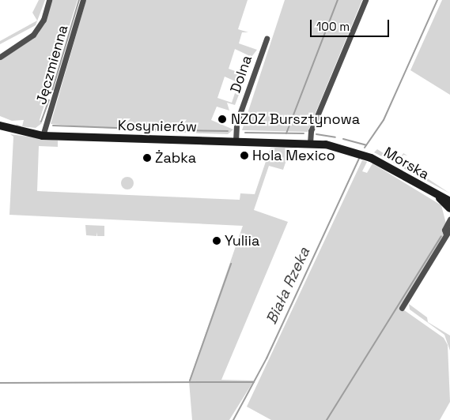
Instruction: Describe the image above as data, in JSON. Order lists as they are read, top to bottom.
{
  "streets": {
    "main road": ["Kosynierów", "Morska"],
    "street": ["Jęczmienna", "Dolna"]
  },
  "crossings": [
    ["Jęczmienna", "Kosynierów"],
    ["Dolna", "Kosynierów"],
    ["Kosynierów", "Morska"]
  ],
  "water": ["Biała Rzeka"],
  "places": [
    "NZOZ Bursztynowa",
    "Hola Mexico",
    "Żabka",
    "Yuliia"
  ],
  "scale_bar": "100 m"
}
